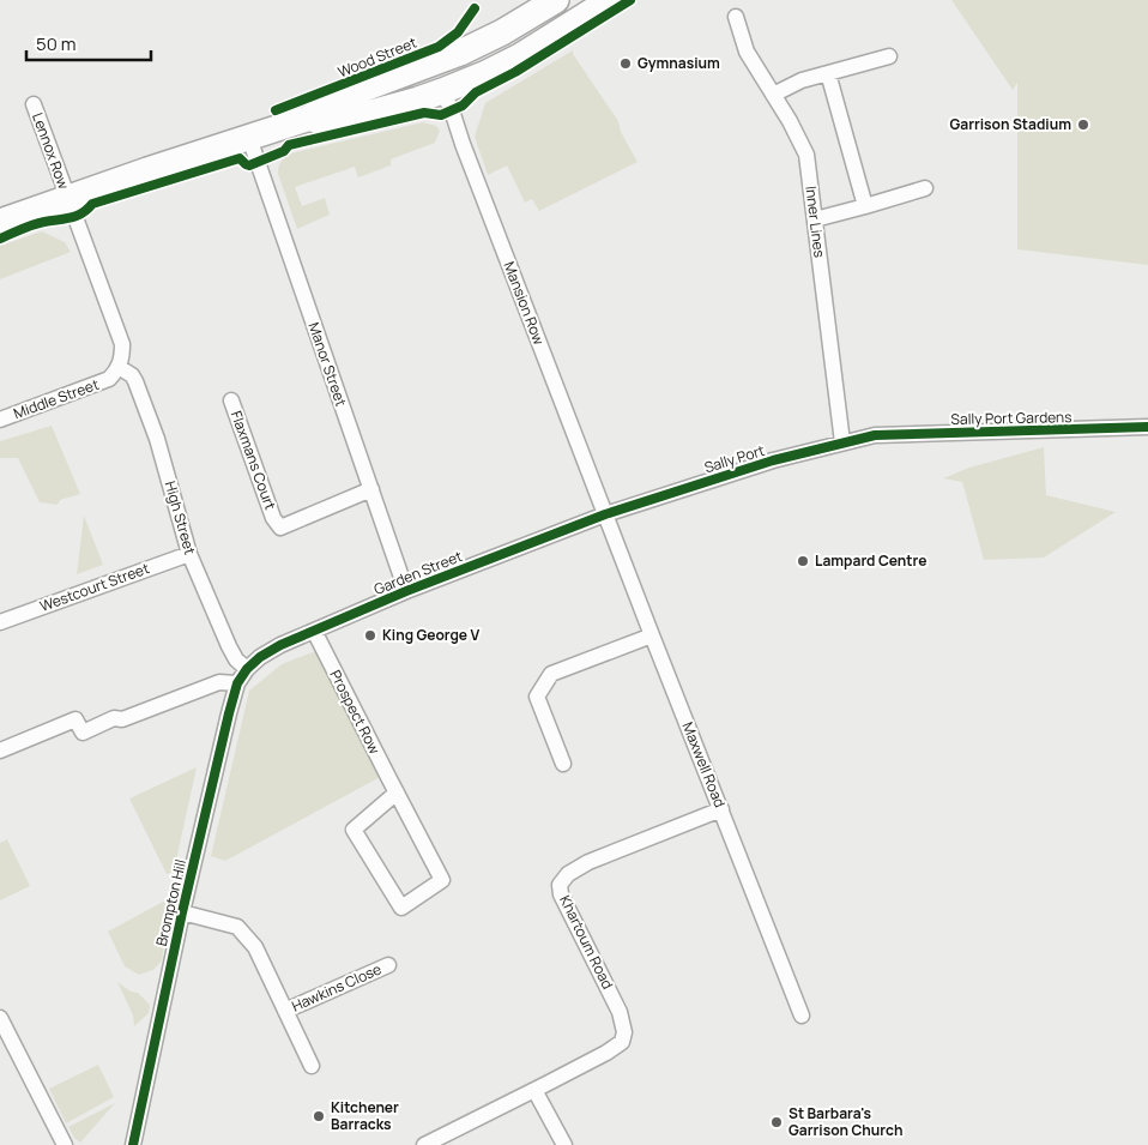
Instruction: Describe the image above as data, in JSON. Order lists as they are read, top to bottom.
{
  "streets": {
    "main road": ["Wood Street"],
    "street": [
      "Lennox Row",
      "Inner Lines",
      "Mansion Row",
      "Manor Street",
      "Middle Street",
      "Sally Port Gardens",
      "Sally Port",
      "Flaxmans Court",
      "High Street",
      "Garden Street",
      "Westcourt Street",
      "Prospect Row",
      "Maxwell Road",
      "Brompton Hill",
      "Khartoum Road",
      "Hawkins Close"
    ]
  },
  "crossings": [
    ["Wood Street", "Lennox Row"],
    ["Wood Street", "Mansion Row"],
    ["Wood Street", "Manor Street"],
    ["Inner Lines", "Sally Port"],
    ["Mansion Row", "Sally Port"],
    ["Mansion Row", "Garden Street"],
    ["Mansion Row", "Maxwell Road"],
    ["Manor Street", "Flaxmans Court"],
    ["Manor Street", "Garden Street"],
    ["Middle Street", "High Street"],
    ["Sally Port Gardens", "Sally Port"],
    ["Sally Port", "Garden Street"],
    ["Sally Port", "Maxwell Road"],
    ["High Street", "Garden Street"],
    ["High Street", "Westcourt Street"],
    ["High Street", "Brompton Hill"],
    ["Garden Street", "Prospect Row"],
    ["Garden Street", "Maxwell Road"],
    ["Garden Street", "Brompton Hill"],
    ["Maxwell Road", "Khartoum Road"],
    ["Brompton Hill", "Hawkins Close"]
  ],
  "places": [
    "Gymnasium",
    "Garrison Stadium",
    "Lampard Centre",
    "King George V",
    "Kitchener Barracks",
    "St Barbara's Garrison Church"
  ],
  "scale_bar": "50 m"
}
